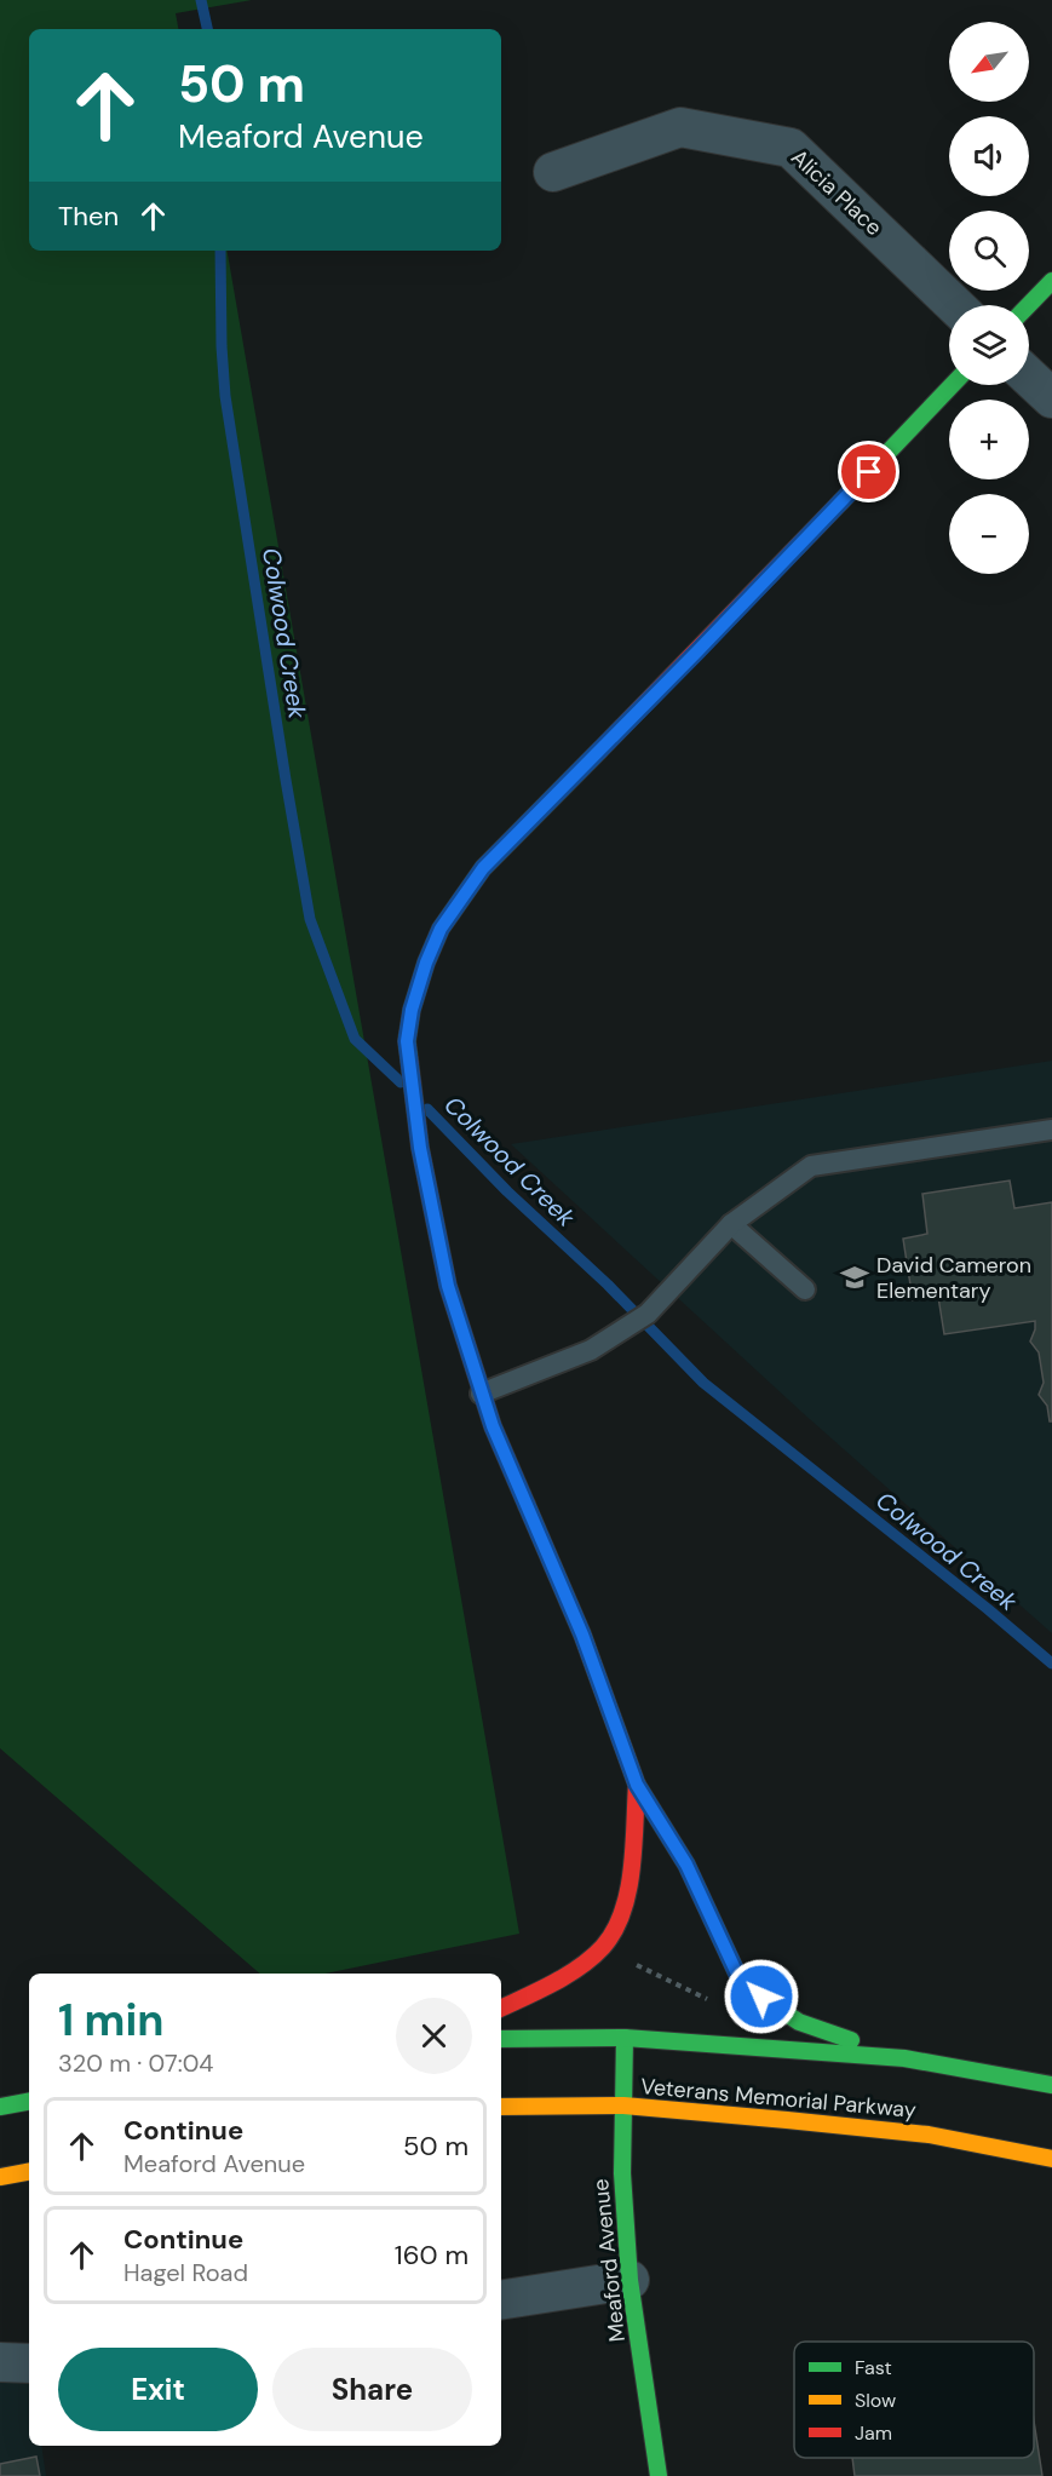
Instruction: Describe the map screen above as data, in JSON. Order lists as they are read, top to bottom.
{
  "streets": {
    "street": ["Alicia Place", "Veterans Memorial Parkway", "Meaford Avenue"]
  },
  "crossings": [
    ["Veterans Memorial Parkway", "Meaford Avenue"]
  ],
  "water": ["Colwood Creek"],
  "places": {
    "school or university": ["David Cameron Elementary"]
  },
  "legend": ["Fast", "Slow", "Jam"],
  "north": "bottom left",
  "page": {
    "map_buttons": ["+", "−"],
    "turn": ["50 m", "Meaford Avenue"],
    "then": "Then",
    "heading": ["1 min", "320 m · 07:04"],
    "list": [
      {
        "name": "Continue",
        "note": "Meaford Avenue",
        "value": "50 m"
      },
      {
        "name": "Continue",
        "note": "Hagel Road",
        "value": "160 m"
      }
    ],
    "buttons": ["Exit", "Share"]
  }
}
